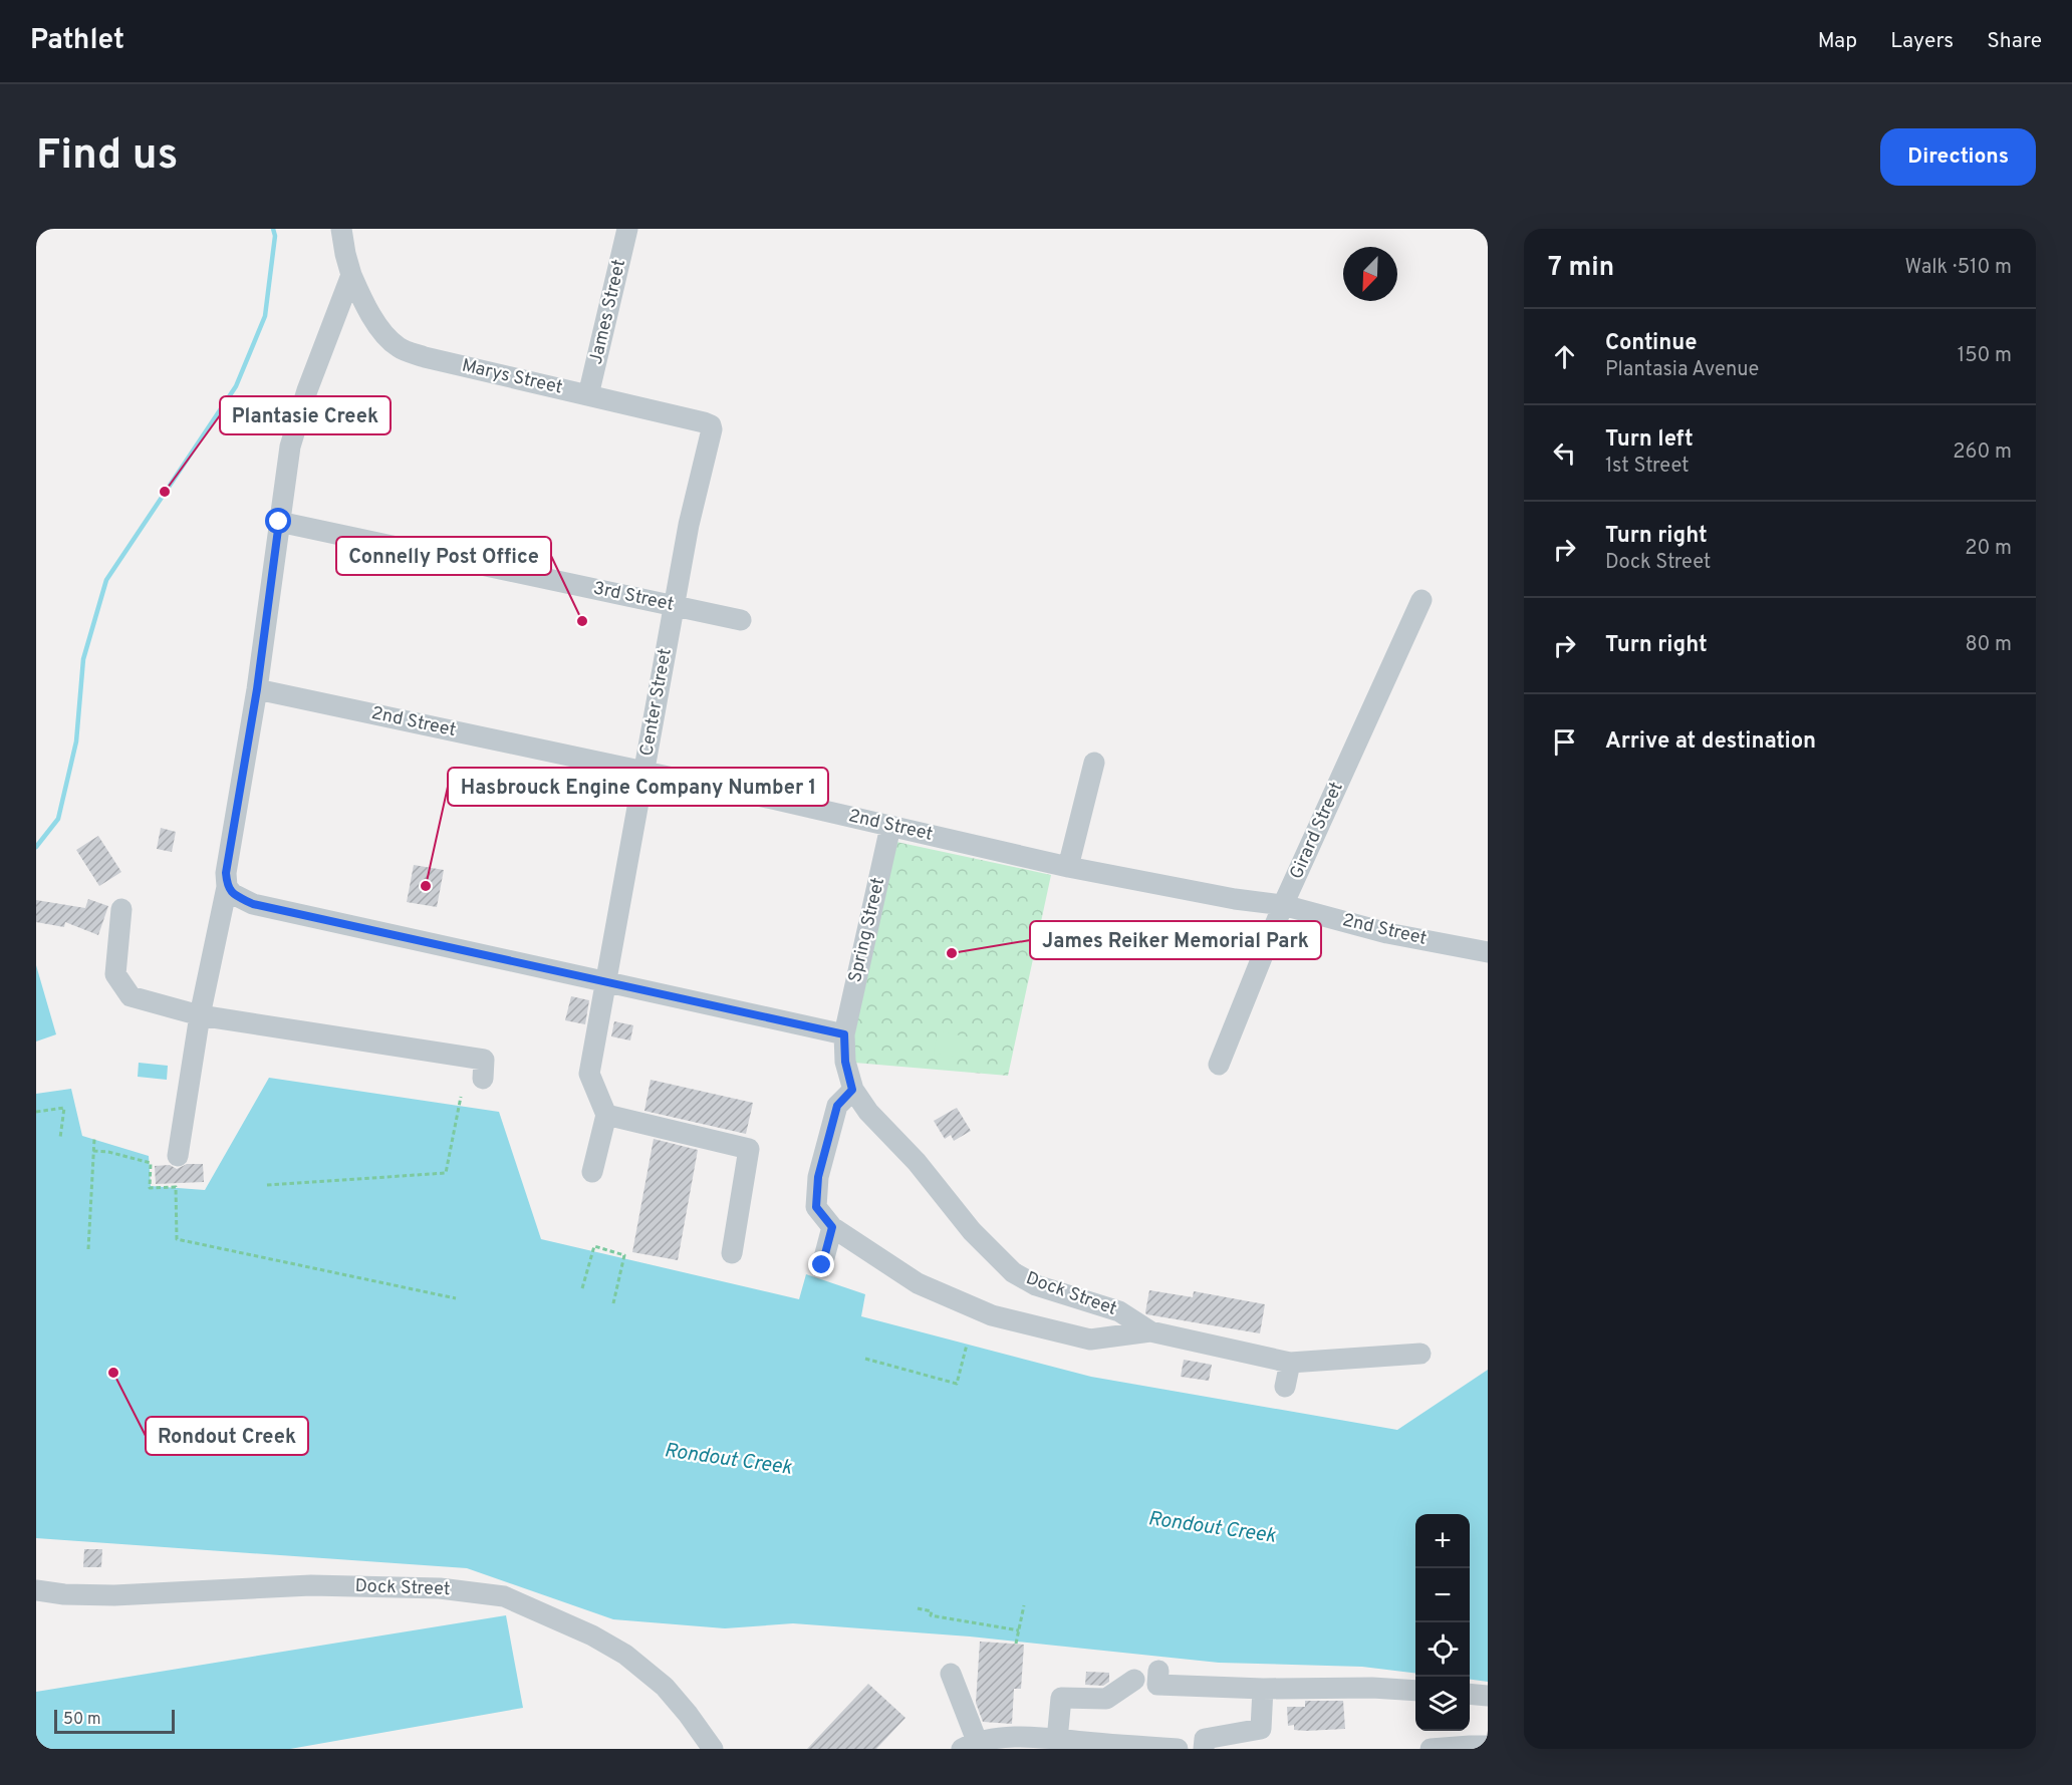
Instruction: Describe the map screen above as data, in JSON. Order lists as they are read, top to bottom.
{
  "streets": {
    "street": [
      "James Street",
      "Marys Street",
      "3rd Street",
      "Center Street",
      "2nd Street",
      "Girard Street",
      "Spring Street",
      "Dock Street"
    ]
  },
  "crossings": [
    ["James Street", "Marys Street"],
    ["Marys Street", "Center Street"],
    ["3rd Street", "Center Street"],
    ["Center Street", "2nd Street"],
    ["2nd Street", "Girard Street"],
    ["2nd Street", "Spring Street"],
    ["Spring Street", "Dock Street"]
  ],
  "water": ["Rondout Creek"],
  "places": [
    "Plantasie Creek",
    "Connelly Post Office",
    "Hasbrouck Engine Company Number 1",
    "James Reiker Memorial Park",
    "Rondout Creek"
  ],
  "scale_bar": "50 m",
  "north": "bottom left",
  "page": {
    "header": "Pathlet",
    "nav": ["Map", "Layers", "Share"],
    "buttons": "Directions",
    "title": "Find us",
    "heading": ["7 min", "Walk · 510 m"],
    "list": [
      ["Continue", "Plantasia Avenue", "150 m"],
      ["Turn left", "1st Street", "260 m"],
      ["Turn right", "Dock Street", "20 m"],
      ["Turn right", "80 m"],
      "Arrive at destination"
    ],
    "map_buttons": ["+", "−"],
    "scale": "50 m"
  }
}
